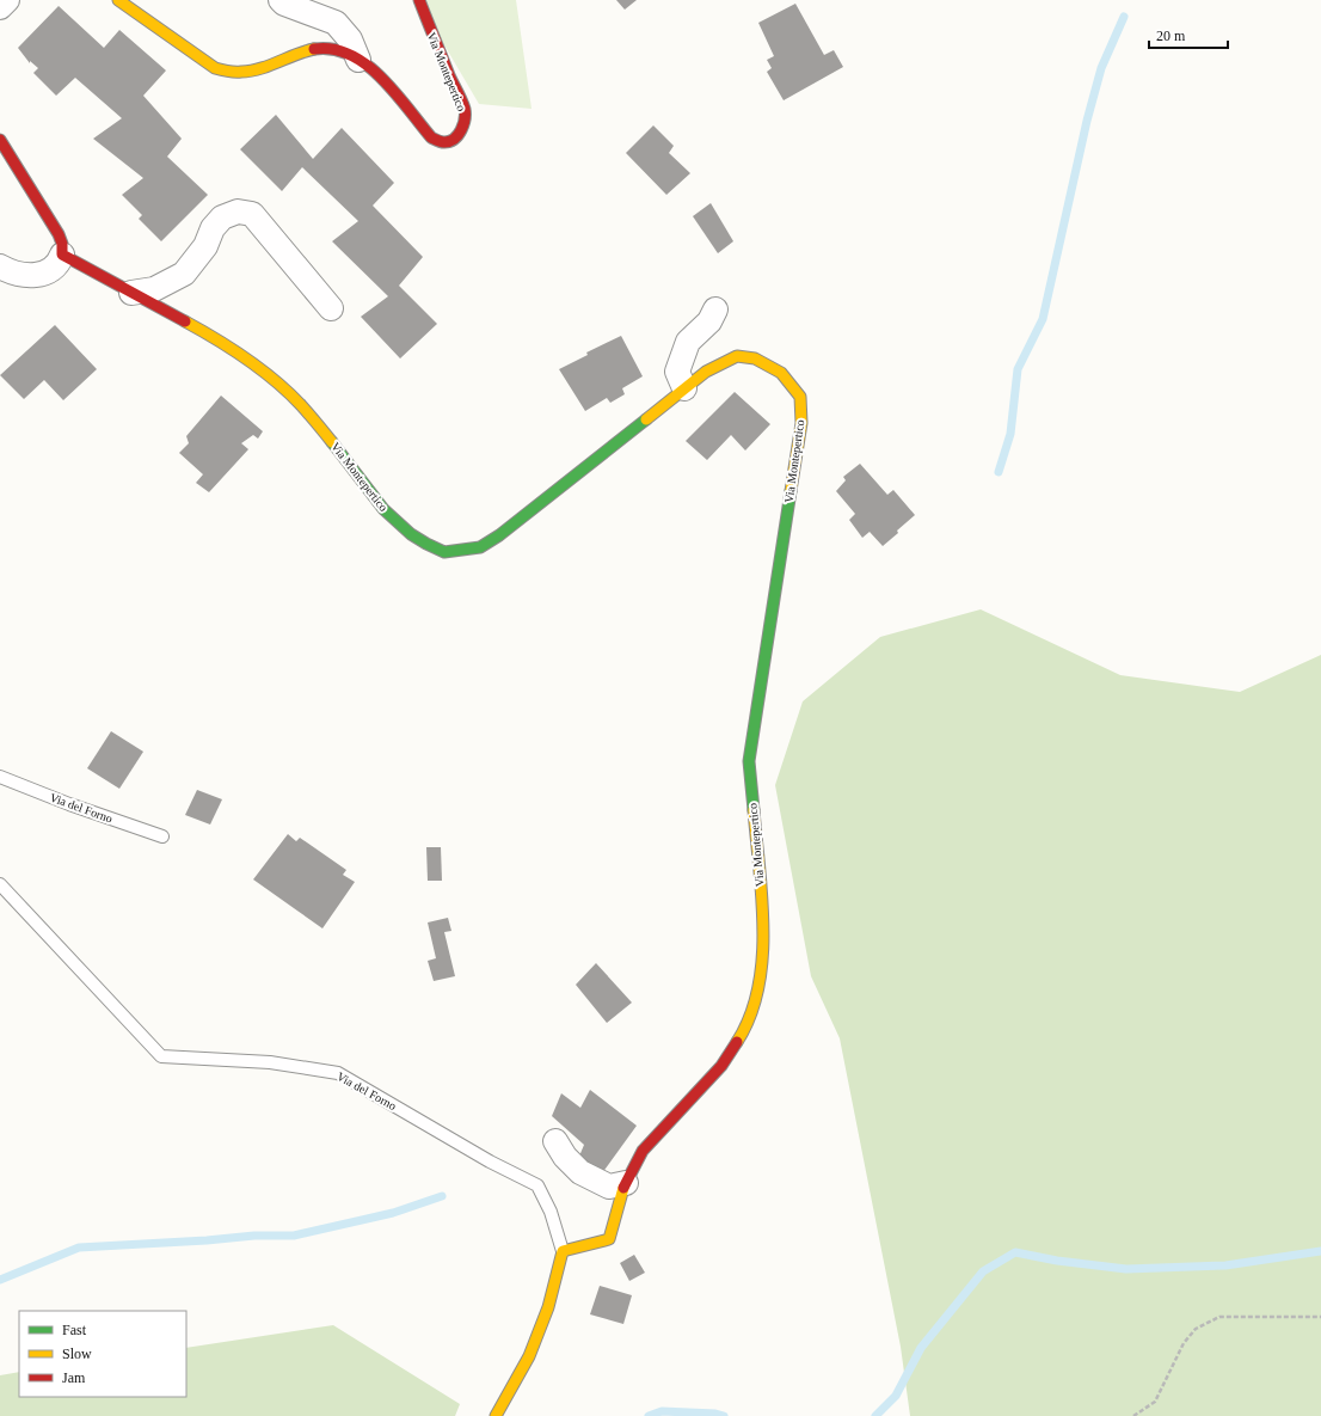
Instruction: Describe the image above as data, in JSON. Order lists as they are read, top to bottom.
{
  "streets": {
    "street": ["Via Montepertico"],
    "lane": ["Via del Forno"]
  },
  "crossings": [
    ["Via Montepertico", "Via del Forno"]
  ],
  "legend": ["Fast", "Slow", "Jam"],
  "scale_bar": "20 m"
}
